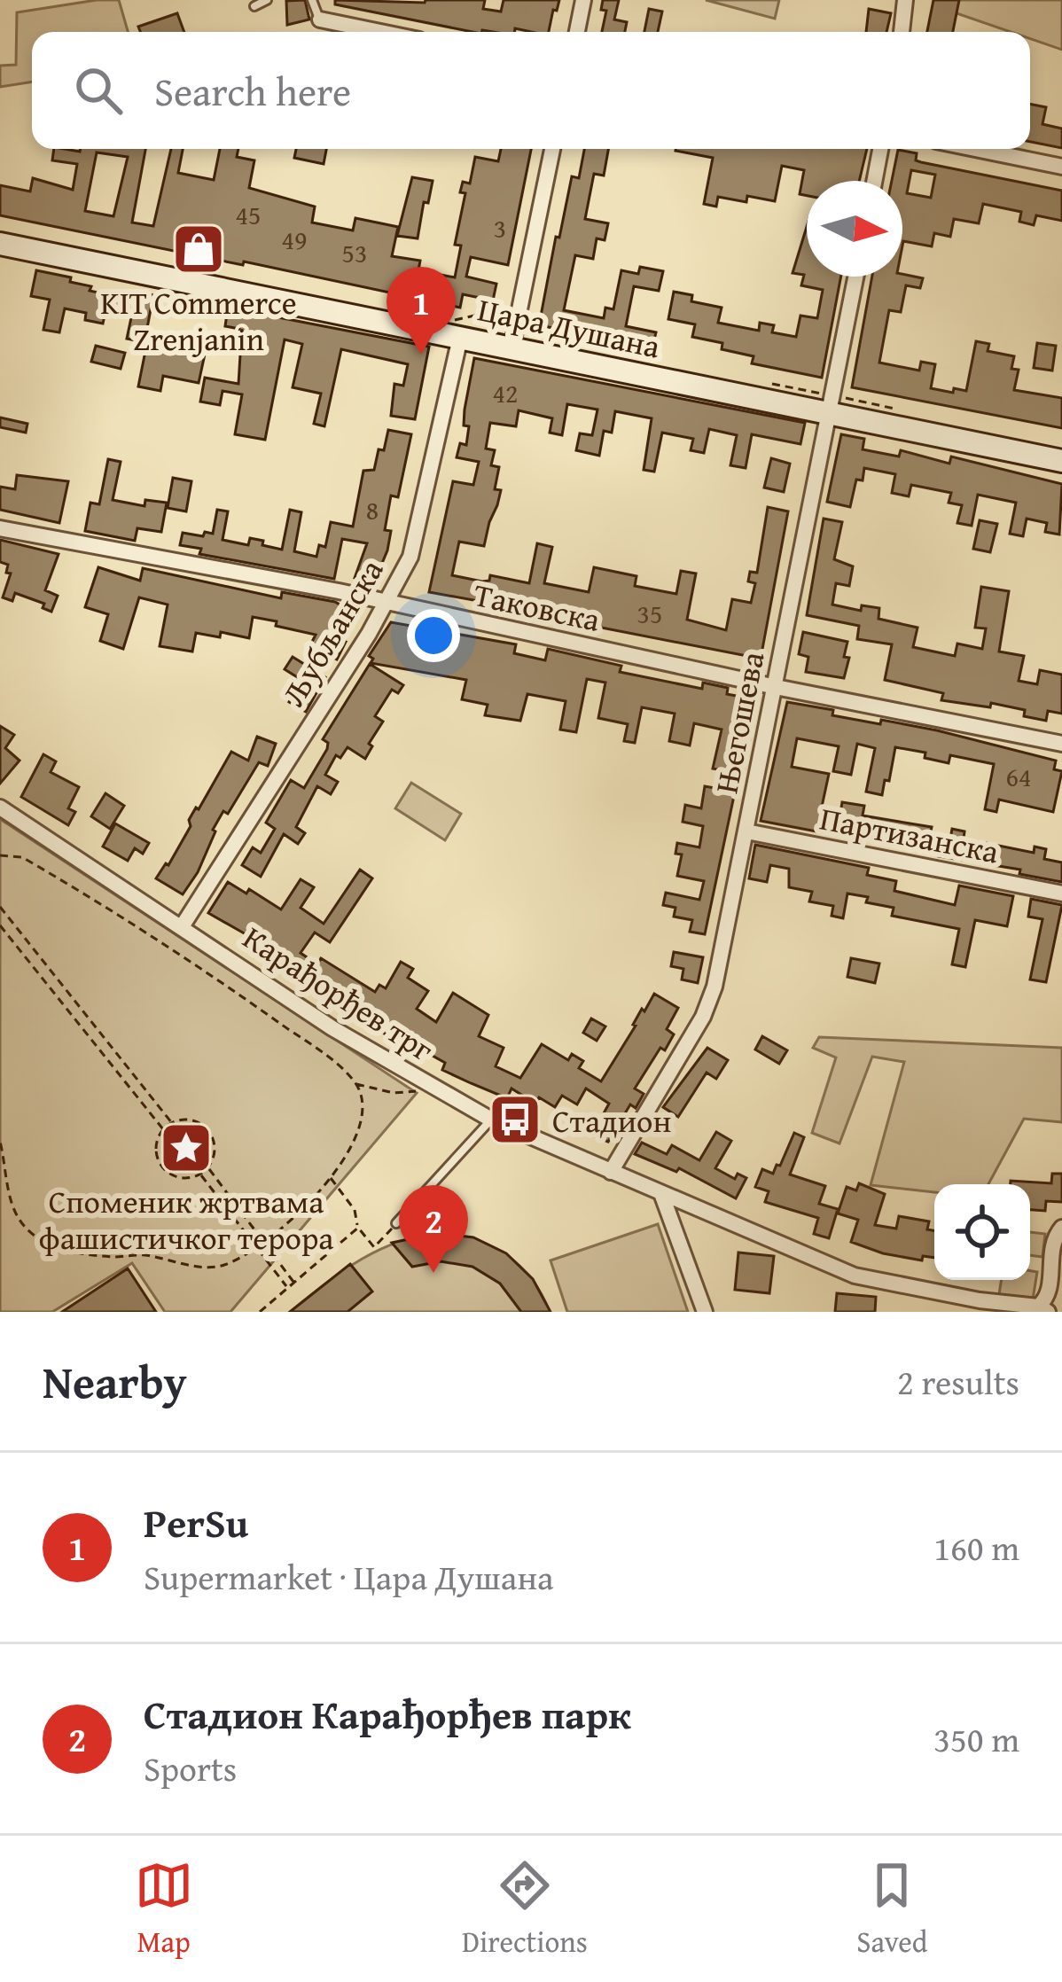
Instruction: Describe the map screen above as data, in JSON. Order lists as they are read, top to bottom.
{
  "streets": {
    "street": [
      "Цара Душана",
      "Таковска",
      "Љубљанска",
      "Његошева",
      "Партизанска",
      "Карађорђев трг"
    ]
  },
  "crossings": [
    ["Цара Душана", "Љубљанска"],
    ["Цара Душана", "Његошева"],
    ["Таковска", "Љубљанска"],
    ["Таковска", "Његошева"],
    ["Љубљанска", "Карађорђев трг"],
    ["Његошева", "Партизанска"],
    ["Његошева", "Карађорђев трг"]
  ],
  "places": {
    "shop": ["KIT Commerce Zrenjanin"],
    "bus stop": ["Стадион"],
    "place": ["Споменик жртвама фашистичког терора"]
  },
  "house_numbers": [
    "45",
    "3",
    "49",
    "53",
    "42",
    "8",
    "35",
    "64"
  ],
  "north": "right",
  "page": {
    "search": "Search here",
    "pins": ["1", "2"],
    "heading": ["Nearby", "2 results"],
    "list": [
      {
        "mark": "1",
        "name": "PerSu",
        "note": "Supermarket · Цара Душана",
        "value": "160 m"
      },
      {
        "mark": "2",
        "name": "Стадион Карађорђев парк",
        "note": "Sports",
        "value": "350 m"
      }
    ],
    "nav": ["Map", "Directions", "Saved"]
  }
}
